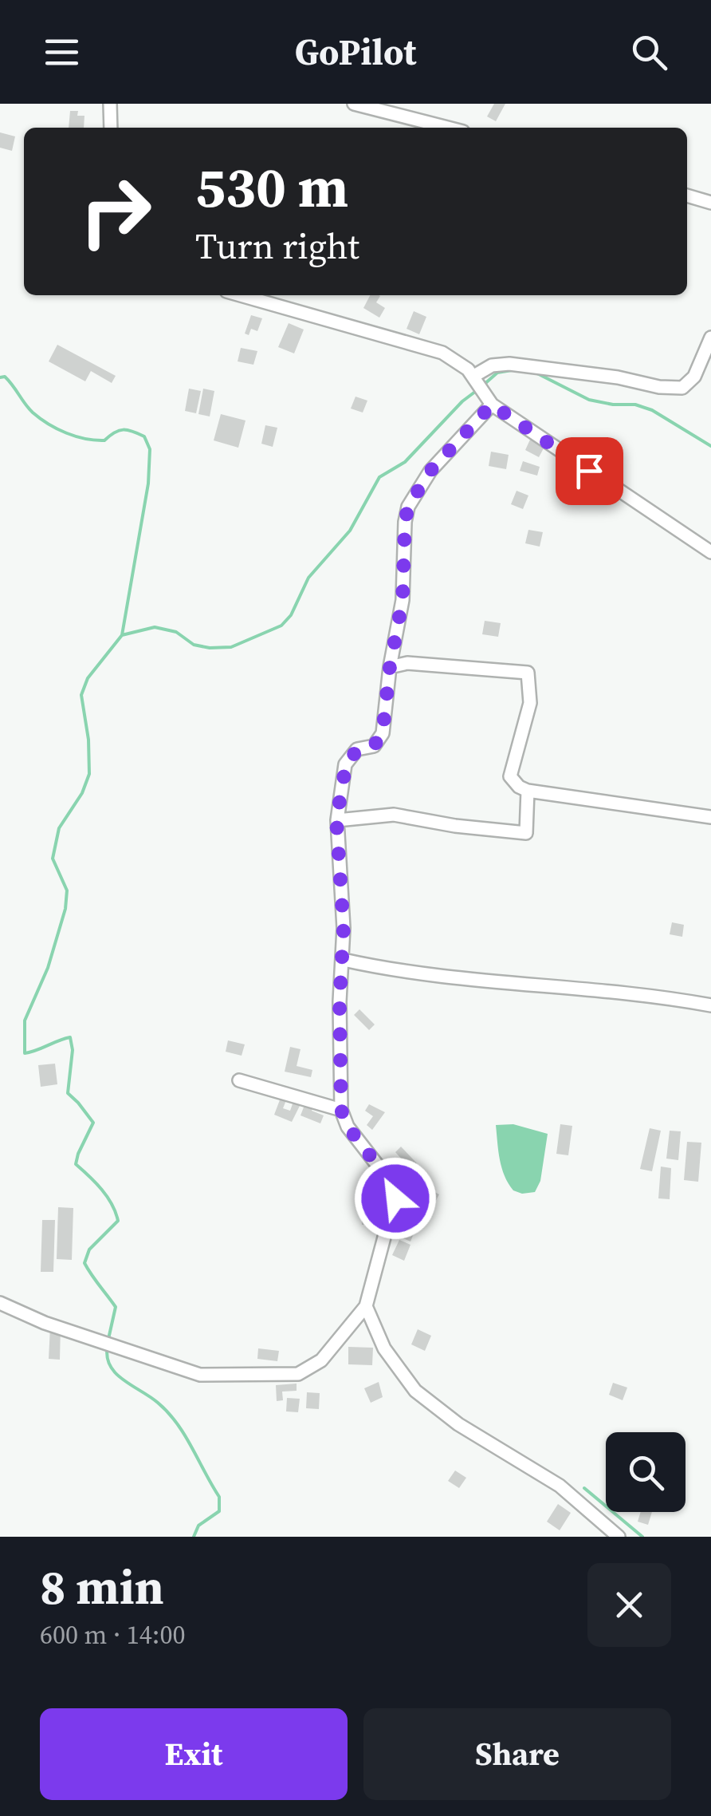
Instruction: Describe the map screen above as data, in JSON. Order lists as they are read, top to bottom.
{
  "page": {
    "header": "GoPilot",
    "turn": ["530 m", "Turn right"],
    "heading": ["8 min", "600 m · 14:00"],
    "buttons": ["Exit", "Share"]
  }
}
